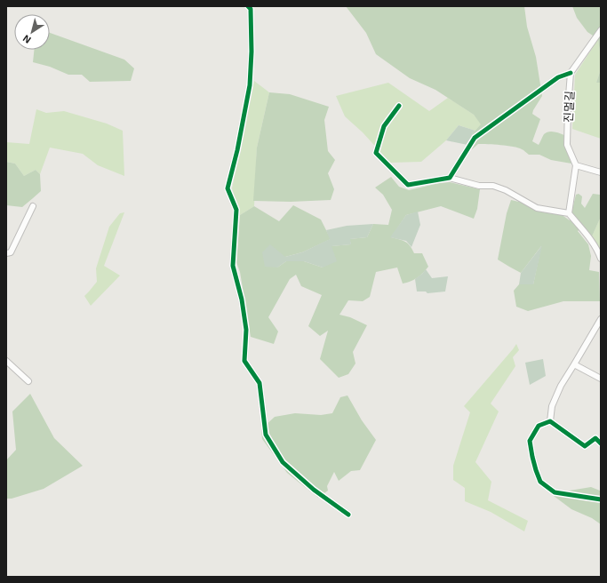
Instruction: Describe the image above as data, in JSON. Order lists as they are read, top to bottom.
{
  "streets": {
    "street": ["진멀길"]
  },
  "north": "bottom left"
}
